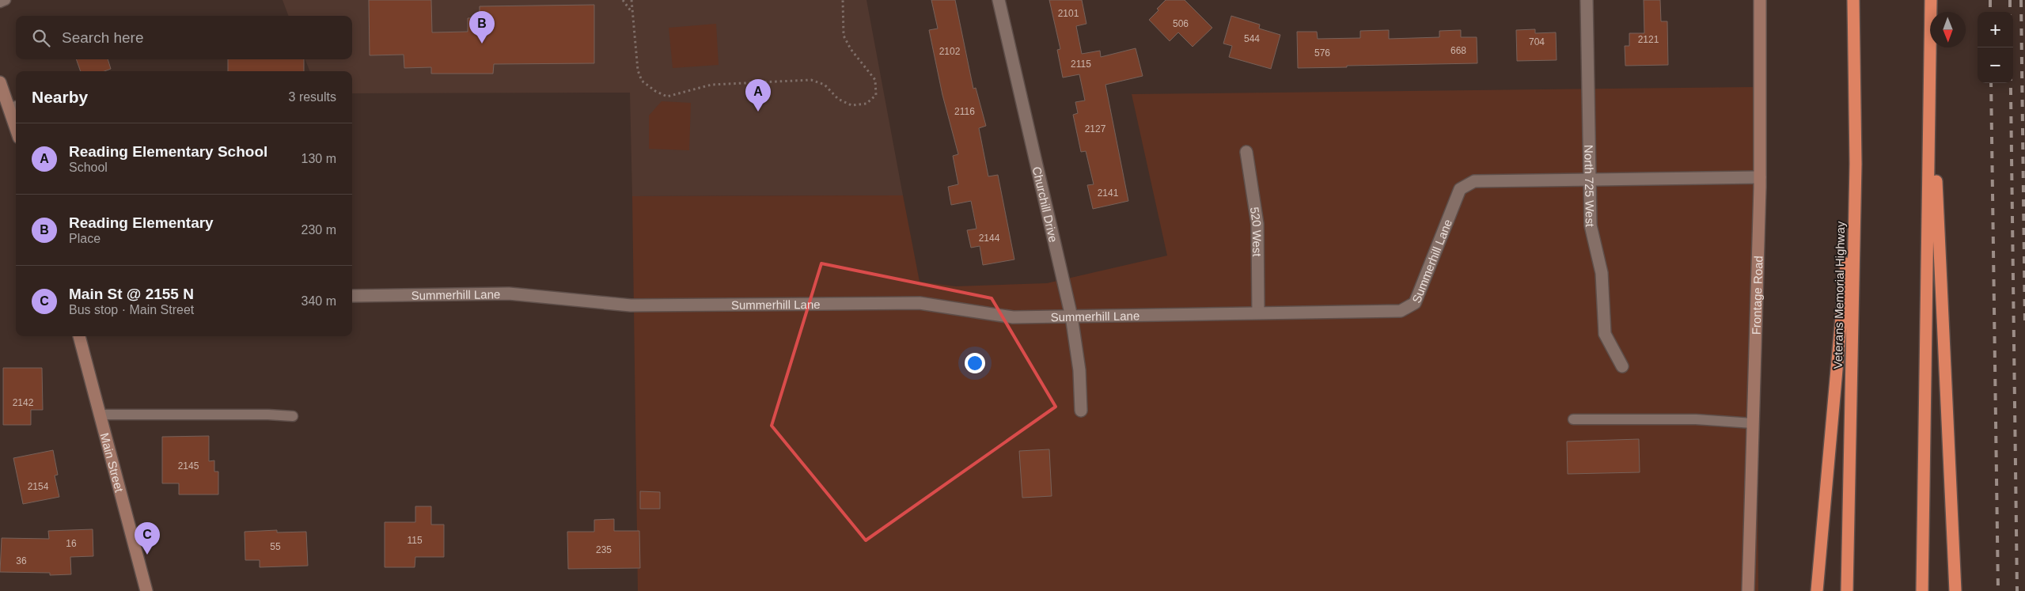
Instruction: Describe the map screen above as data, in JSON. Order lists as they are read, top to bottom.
{
  "streets": {
    "highway": ["Veterans Memorial Highway"],
    "street": [
      "North 725 West",
      "Churchill Drive",
      "520 West",
      "Summerhill Lane",
      "Frontage Road",
      "Main Street"
    ]
  },
  "crossings": [
    ["North 725 West", "Summerhill Lane"],
    ["Churchill Drive", "Summerhill Lane"],
    ["520 West", "Summerhill Lane"],
    ["Summerhill Lane", "Frontage Road"]
  ],
  "house_numbers": [
    "2101",
    "506",
    "544",
    "2121",
    "704",
    "668",
    "2102",
    "576",
    "2115",
    "2116",
    "2127",
    "2141",
    "2144",
    "2142",
    "2145",
    "2154",
    "115",
    "16",
    "55",
    "235",
    "36"
  ],
  "north": "bottom",
  "page": {
    "pins": ["B", "A", "C"],
    "map_buttons": ["+", "−"],
    "search": "Search here",
    "heading": ["Nearby", "3 results"],
    "list": [
      {
        "mark": "A",
        "name": "Reading Elementary School",
        "note": "School",
        "value": "130 m"
      },
      {
        "mark": "B",
        "name": "Reading Elementary",
        "note": "Place",
        "value": "230 m"
      },
      {
        "mark": "C",
        "name": "Main St @ 2155 N",
        "note": "Bus stop · Main Street",
        "value": "340 m"
      }
    ]
  }
}
